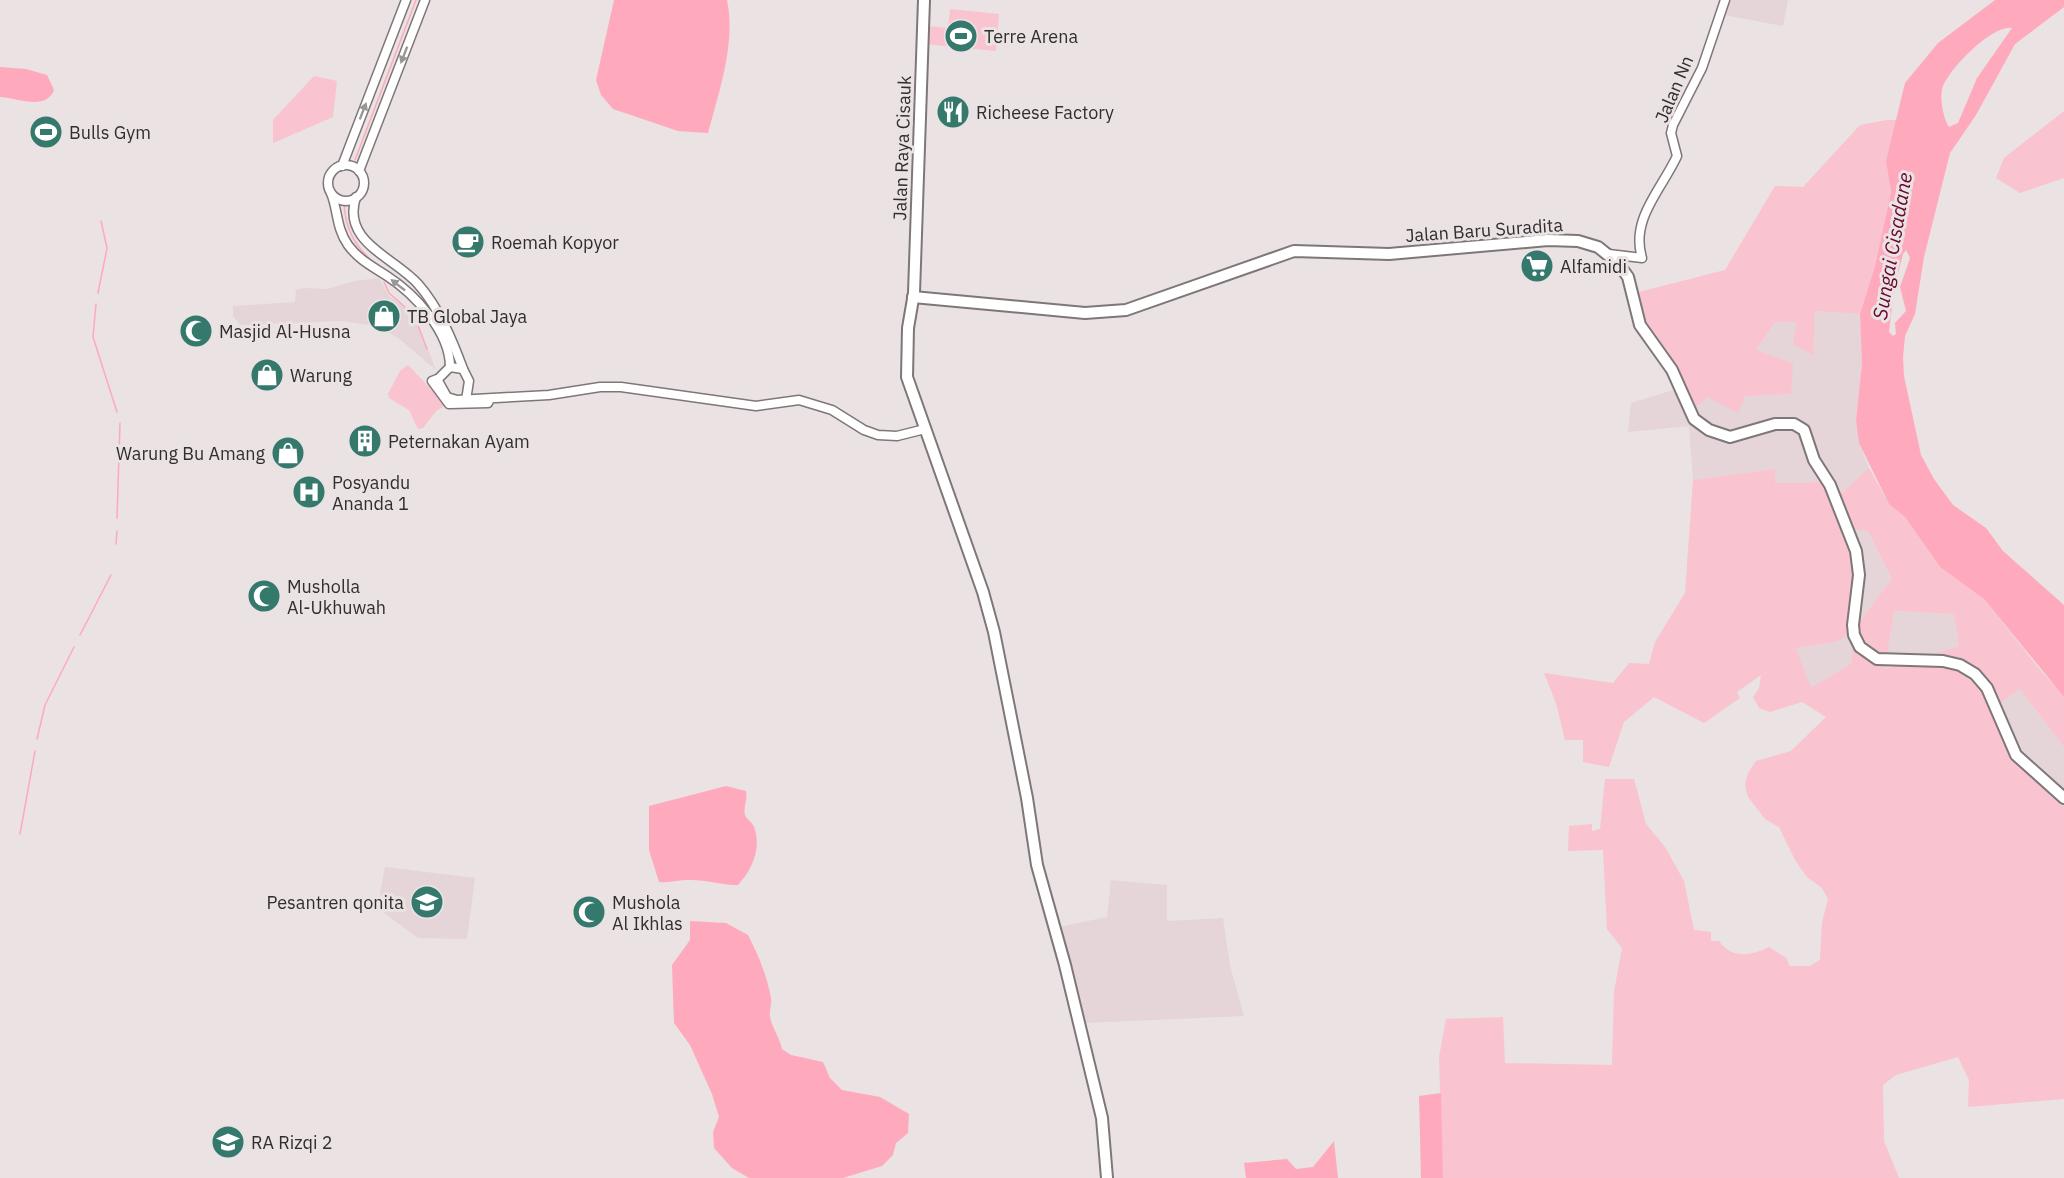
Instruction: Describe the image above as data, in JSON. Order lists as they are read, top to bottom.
{
  "streets": {
    "main road": ["Jalan Raya Cisauk", "Jalan Baru Suradita"],
    "street": ["Jalan Nn"]
  },
  "crossings": [
    ["Jalan Nn", "Jalan Baru Suradita"],
    ["Jalan Raya Cisauk", "Jalan Baru Suradita"]
  ],
  "water": ["Sungai Cisadane"],
  "places": {
    "sports": ["Terre Arena", "Bulls Gym"],
    "restaurant": ["Richeese Factory"],
    "cafe": ["Roemah Kopyor"],
    "supermarket": ["Alfamidi"],
    "shop": ["TB Global Jaya", "Warung", "Warung Bu Amang"],
    "mosque": ["Masjid Al-Husna", "Musholla Al-Ukhuwah", "Mushola Al Ikhlas"],
    "building": ["Peternakan Ayam"],
    "hospital": ["Posyandu Ananda 1"],
    "school or university": ["Pesantren qonita", "RA Rizqi 2"]
  }
}
